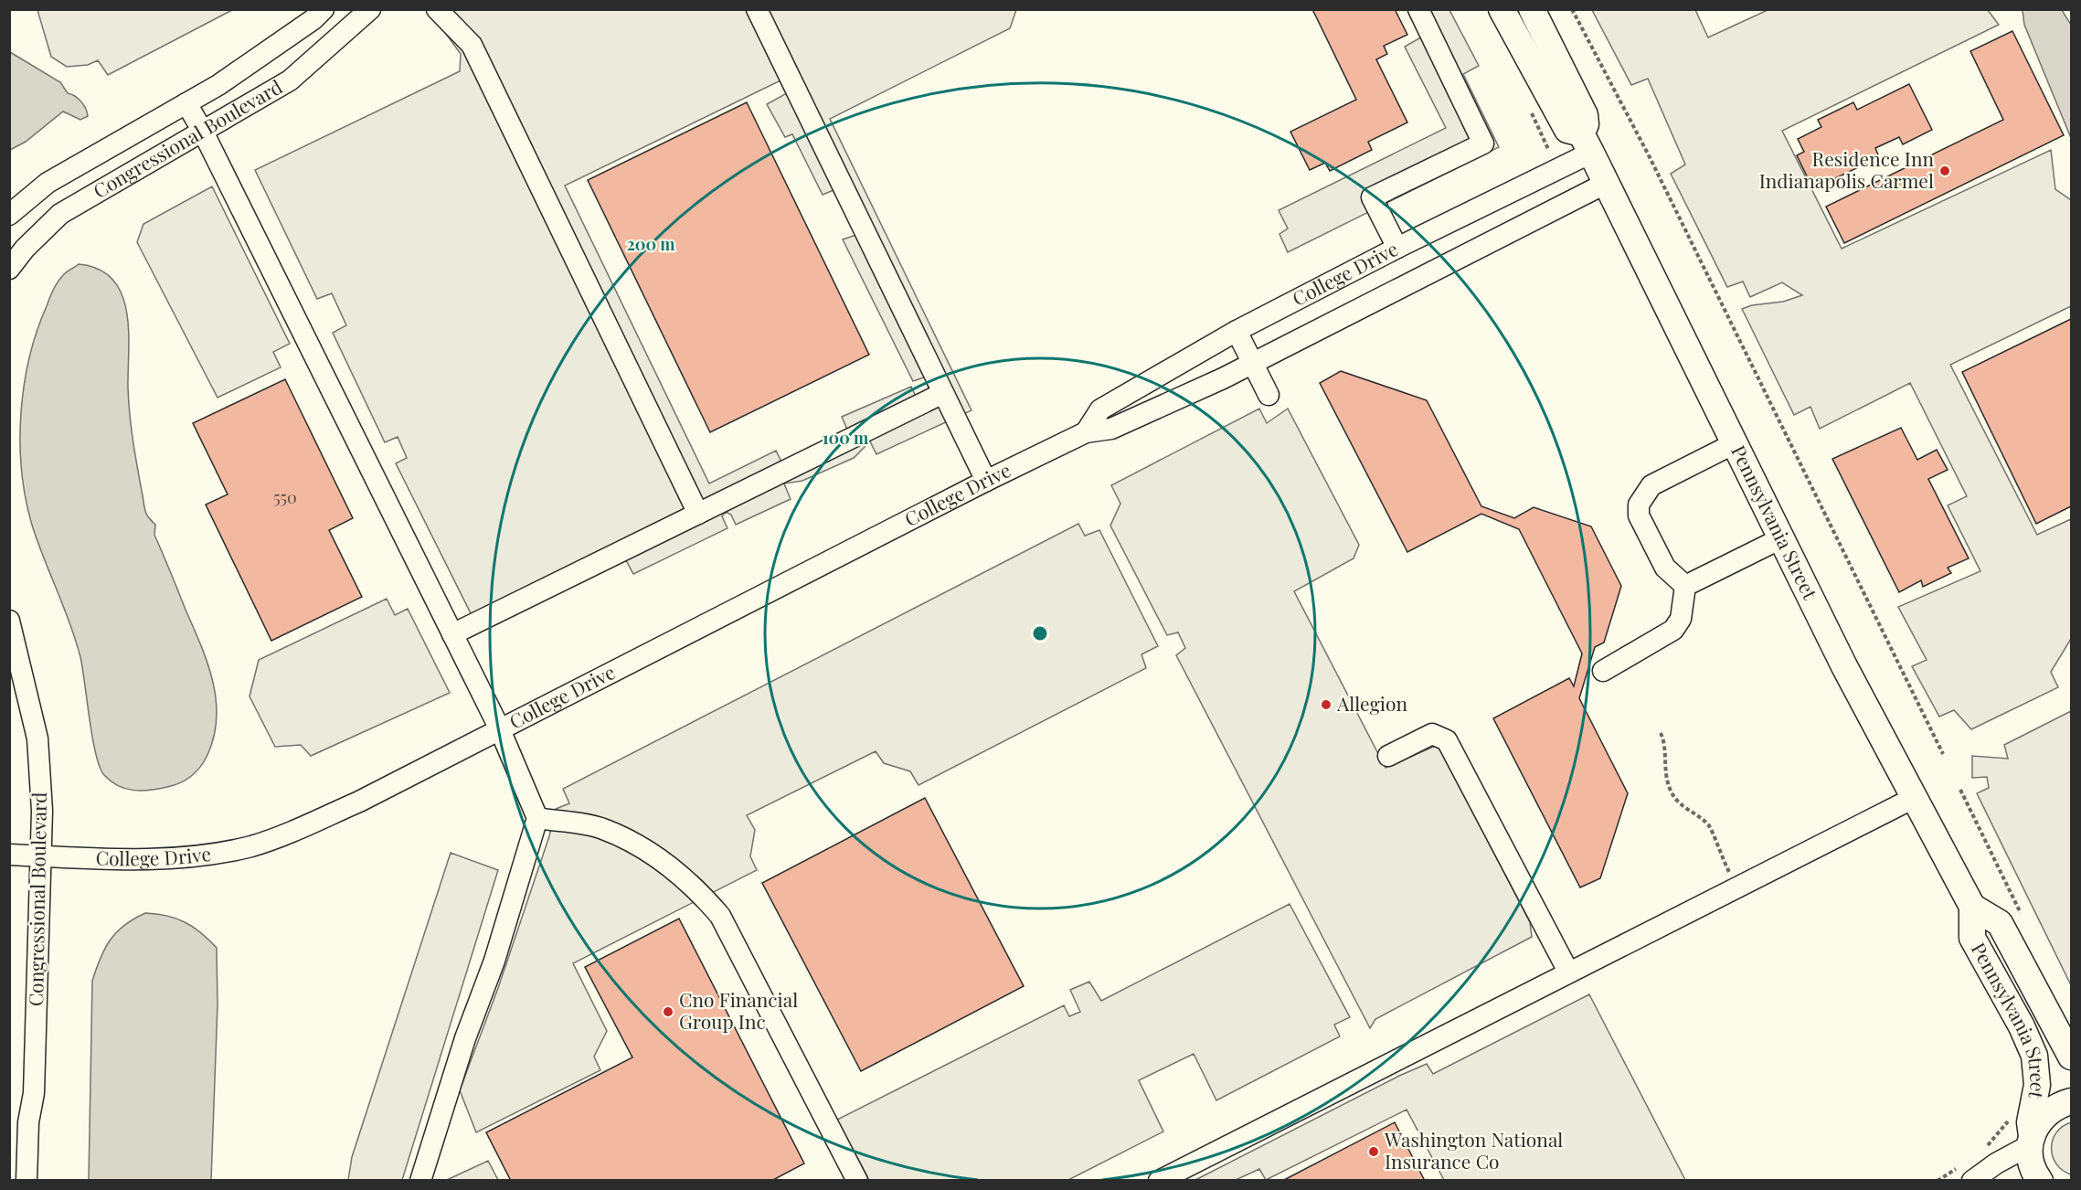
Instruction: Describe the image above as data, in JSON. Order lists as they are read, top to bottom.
{
  "streets": {
    "main road": ["Pennsylvania Street"],
    "street": ["Congressional Boulevard", "College Drive"]
  },
  "crossings": [
    ["Congressional Boulevard", "College Drive"],
    ["College Drive", "Pennsylvania Street"]
  ],
  "places": [
    "Residence Inn Indianapolis Carmel",
    "Allegion",
    "Cno Financial Group Inc",
    "Washington National Insurance Co"
  ],
  "house_numbers": ["550"],
  "rings": ["200 m", "100 m"]
}
